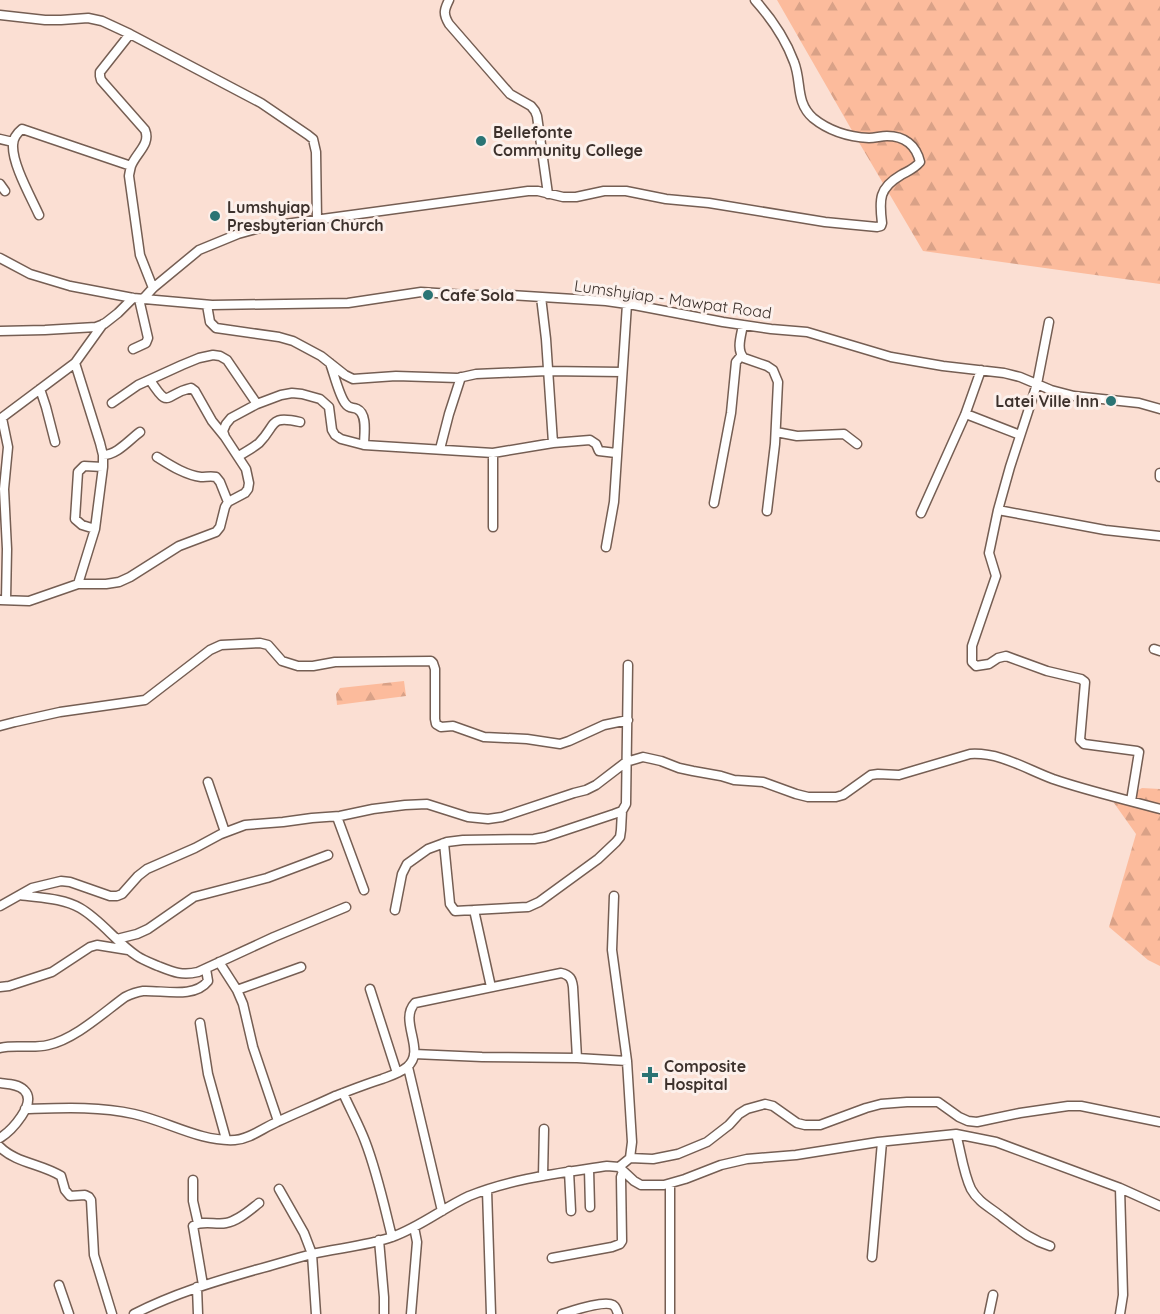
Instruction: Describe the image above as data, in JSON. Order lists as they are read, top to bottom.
{
  "streets": {
    "street": ["Lumshyiap - Mawpat Road"]
  },
  "places": {
    "other": [
      "Bellefonte Community College",
      "Lumshyiap Presbyterian Church",
      "Cafe Sola",
      "Latei Ville Inn"
    ],
    "health": ["Composite Hospital"]
  }
}
